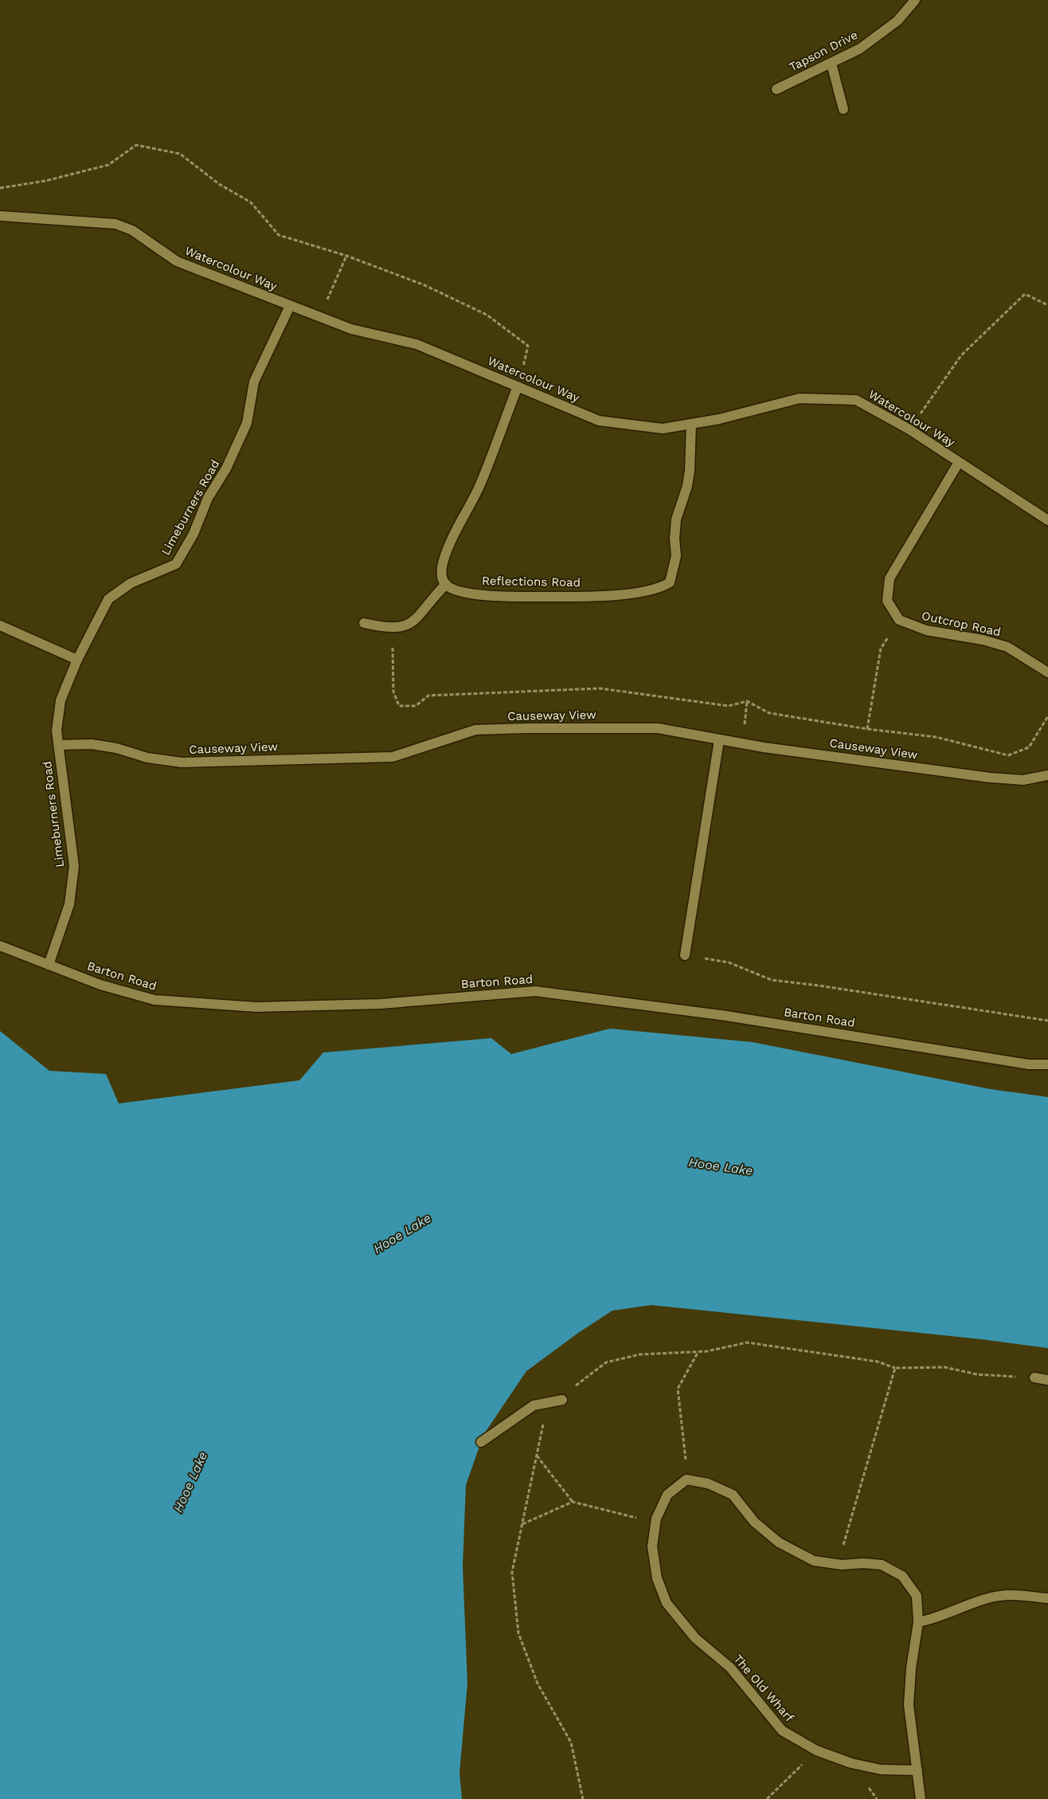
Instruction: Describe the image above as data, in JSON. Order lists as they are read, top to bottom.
{
  "streets": {
    "street": [
      "Tapson Drive",
      "Watercolour Way",
      "Limeburners Road",
      "Reflections Road",
      "Outcrop Road",
      "Causeway View",
      "Barton Road",
      "The Old Wharf"
    ]
  },
  "crossings": [
    ["Watercolour Way", "Limeburners Road"],
    ["Watercolour Way", "Reflections Road"],
    ["Limeburners Road", "Causeway View"],
    ["Limeburners Road", "Barton Road"]
  ],
  "water": ["Hooe Lake"]
}
